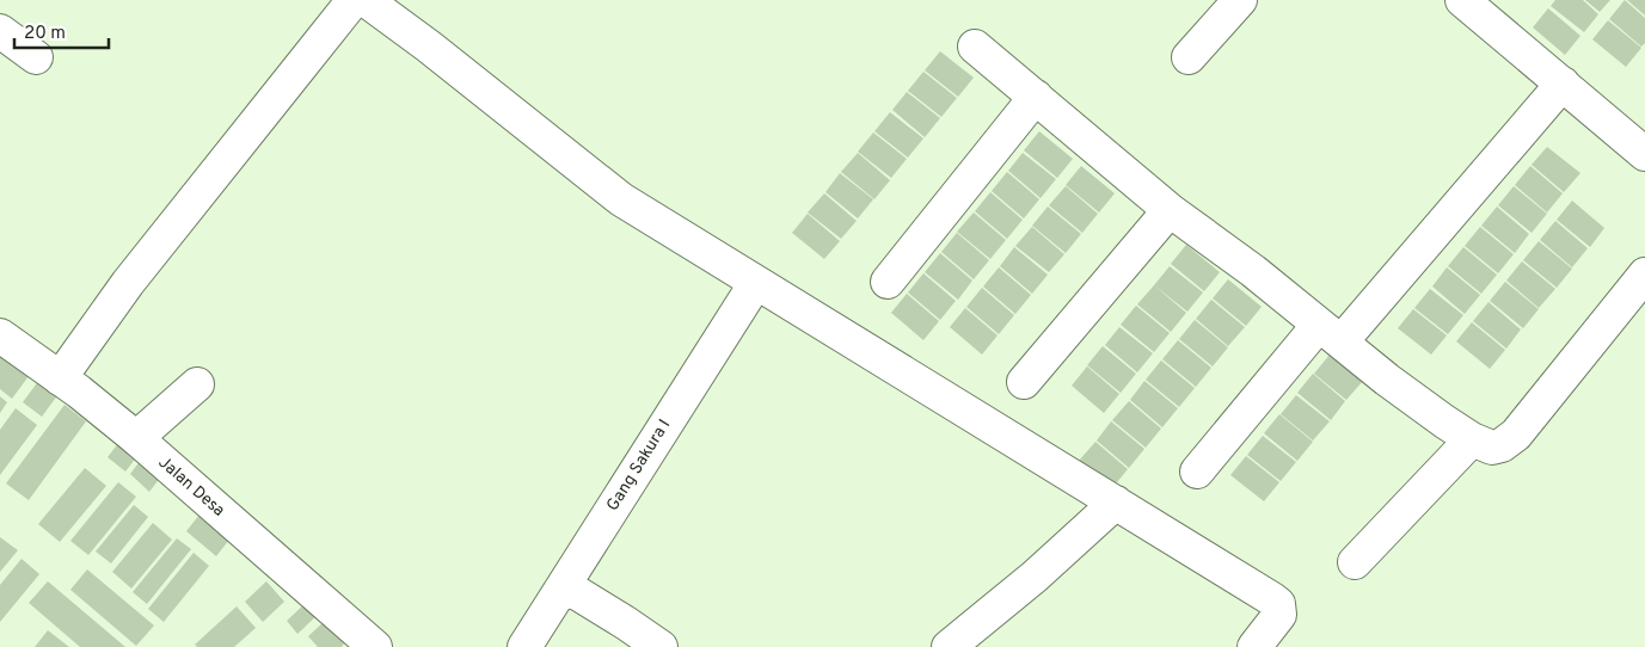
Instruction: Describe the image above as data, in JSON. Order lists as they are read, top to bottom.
{
  "streets": {
    "street": ["Gang Sakura I", "Jalan Desa"]
  },
  "scale_bar": "20 m"
}
